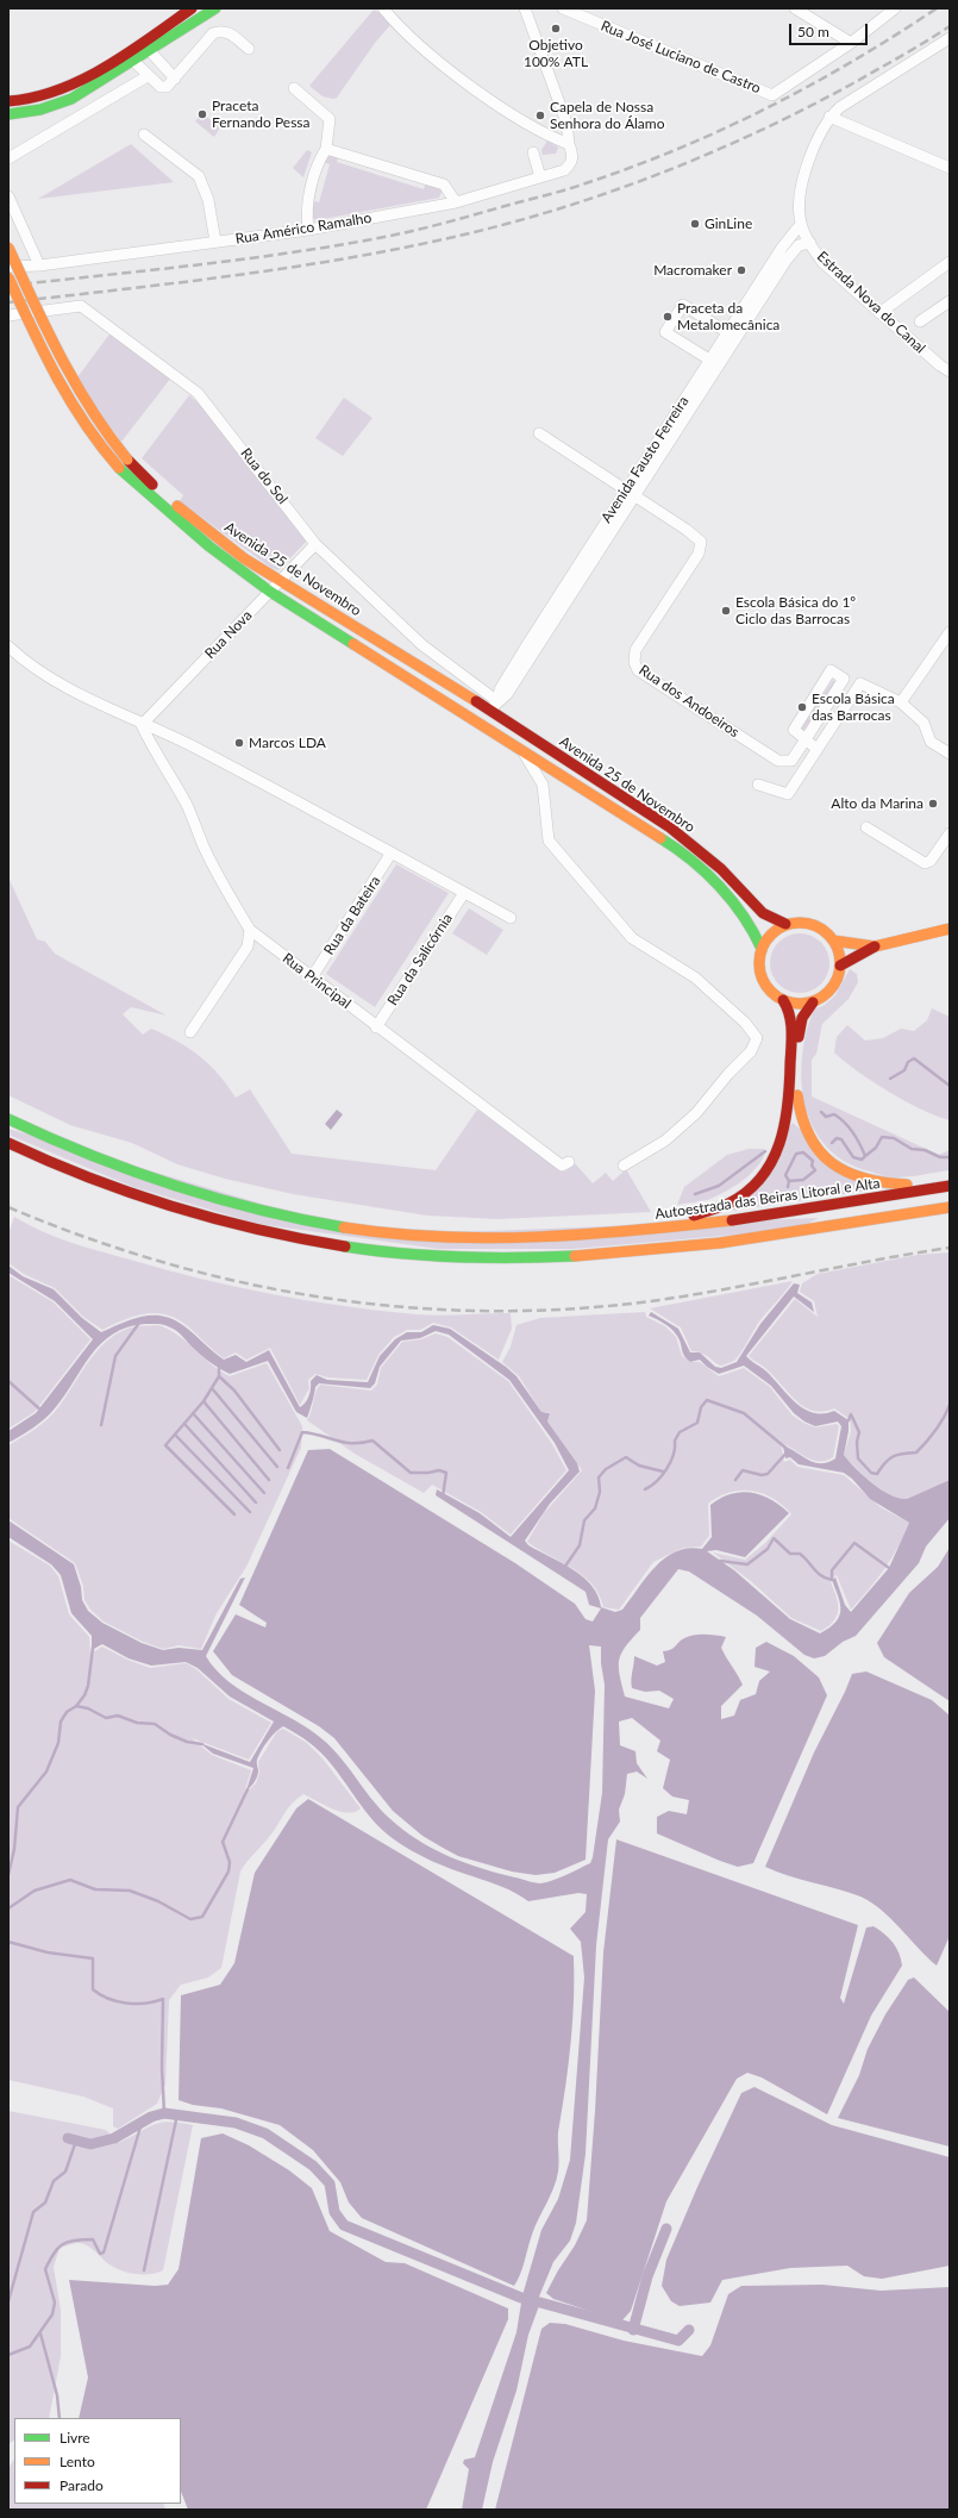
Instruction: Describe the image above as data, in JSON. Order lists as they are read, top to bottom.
{
  "streets": {
    "main road": ["Avenida 25 de Novembro", "Autoestrada das Beiras Litoral e Alta"],
    "street": [
      "Rua José Luciano de Castro",
      "Rua Américo Ramalho",
      "Estrada Nova do Canal",
      "Avenida Fausto Ferreira",
      "Rua do Sol",
      "Rua Nova",
      "Rua dos Andoeiros",
      "Rua da Bateira",
      "Rua da Salicórnia",
      "Rua Principal"
    ]
  },
  "crossings": [
    ["Estrada Nova do Canal", "Avenida Fausto Ferreira"],
    ["Avenida Fausto Ferreira", "Rua do Sol"],
    ["Avenida Fausto Ferreira", "Avenida 25 de Novembro"],
    ["Avenida Fausto Ferreira", "Rua dos Andoeiros"],
    ["Rua do Sol", "Rua Nova"],
    ["Avenida 25 de Novembro", "Rua Nova"],
    ["Rua Nova", "Rua Principal"],
    ["Rua da Bateira", "Rua Principal"],
    ["Rua da Salicórnia", "Rua Principal"]
  ],
  "places": [
    "Objetivo 100% ATL",
    "Praceta Fernando Pessa",
    "Capela de Nossa Senhora do Álamo",
    "GinLine",
    "Macromaker",
    "Praceta da Metalomecânica",
    "Escola Básica do 1º Ciclo das Barrocas",
    "Escola Básica das Barrocas",
    "Marcos LDA",
    "Alto da Marina"
  ],
  "legend": ["Livre", "Lento", "Parado"],
  "scale_bar": "50 m"
}
